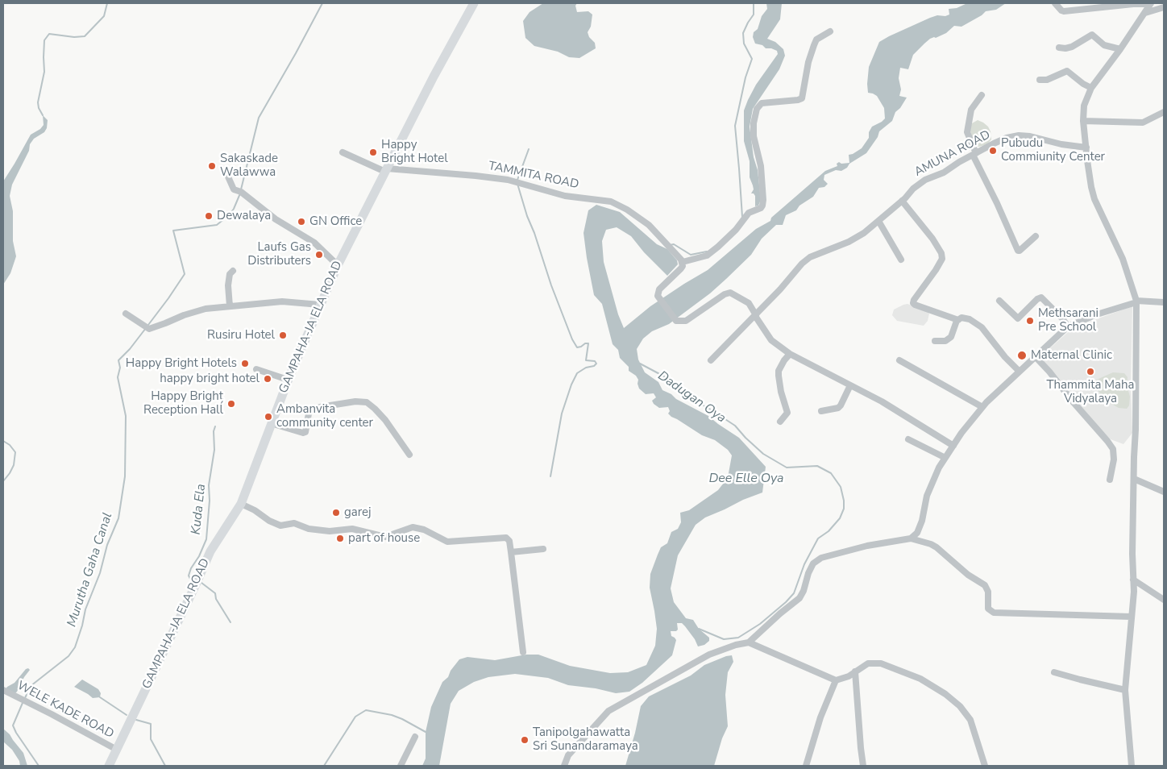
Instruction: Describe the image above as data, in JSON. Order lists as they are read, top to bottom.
{
  "streets": {
    "highway": ["GAMPAHA-JA ELA ROAD"],
    "street": ["AMUNA ROAD", "TAMMITA ROAD", "WELE KADE ROAD"]
  },
  "crossings": [
    ["TAMMITA ROAD", "GAMPAHA-JA ELA ROAD"],
    ["GAMPAHA-JA ELA ROAD", "WELE KADE ROAD"]
  ],
  "water": [
    "Dadugan Oya",
    "Dee Elle Oya",
    "Kuda Ela",
    "Murutha Gaha Canal"
  ],
  "places": [
    "Pubudu Commiunity Center",
    "Happy Bright Hotel",
    "Sakaskade Walawwa",
    "Dewalaya",
    "GN Office",
    "Laufs Gas Distributers",
    "Methsarani Pre School",
    "Rusiru Hotel",
    "Maternal Clinic",
    "Happy Bright Hotels",
    "Thammita Maha Vidyalaya",
    "happy bright hotel",
    "Happy Bright Reception Halĺ",
    "Ambanvita community center",
    "garej",
    "part of house",
    "Tanipolgahawatta Sri Sunandaramaya"
  ]
}
